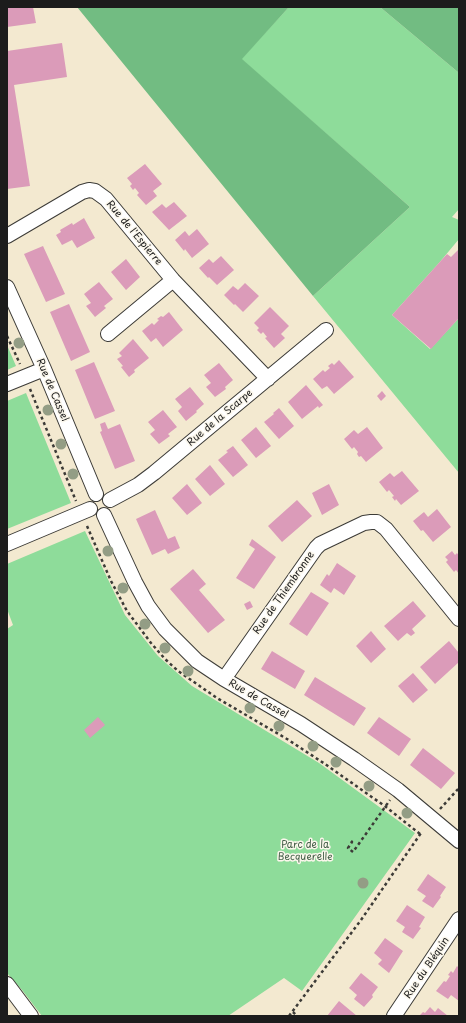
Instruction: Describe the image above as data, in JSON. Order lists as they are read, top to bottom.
{
  "streets": {
    "street": [
      "Rue de l'Espierre",
      "Rue de Cassel",
      "Rue de la Scarpe",
      "Rue de Thiembronne",
      "Rue du Bléquin"
    ]
  },
  "crossings": [
    ["Rue de l'Espierre", "Rue de la Scarpe"],
    ["Rue de Cassel", "Rue de la Scarpe"],
    ["Rue de Cassel", "Rue de Thiembronne"]
  ],
  "parks": ["Parc de la Becquerelle"]
}
